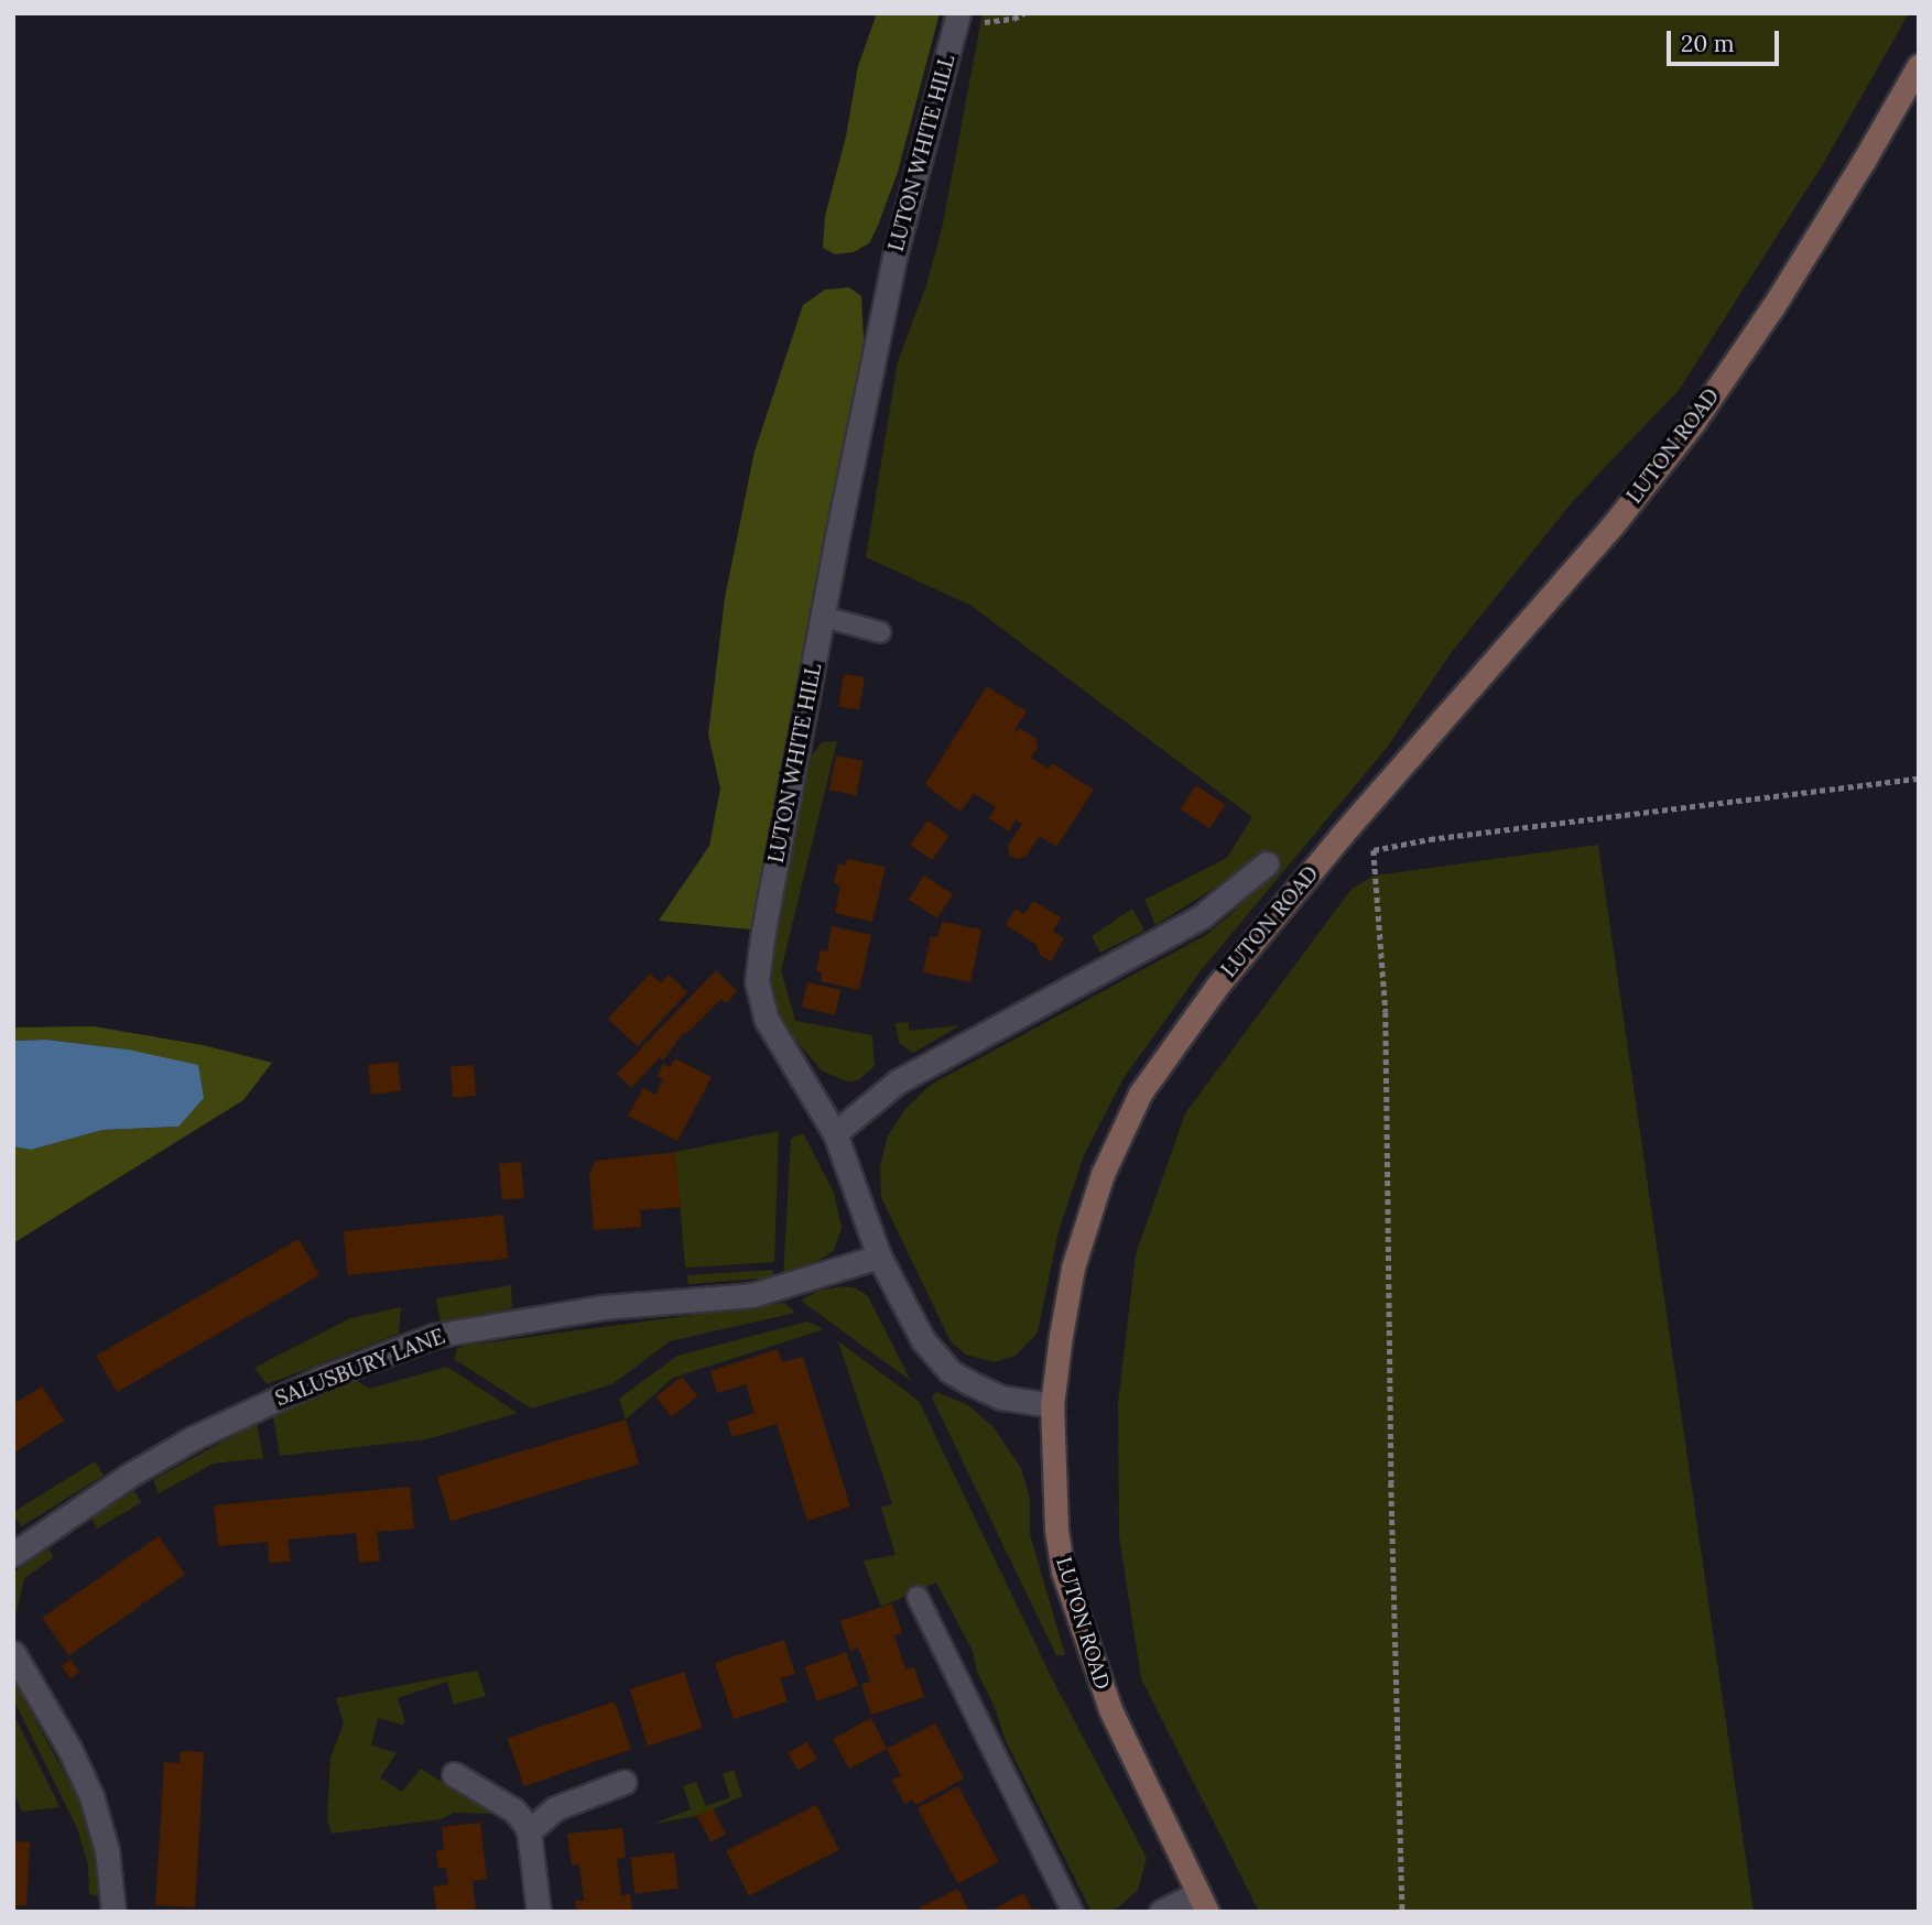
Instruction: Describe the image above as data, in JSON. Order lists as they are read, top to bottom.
{
  "streets": {
    "street": ["LUTON WHITE HILL", "LUTON ROAD", "SALUSBURY LANE"]
  },
  "crossings": [
    ["LUTON WHITE HILL", "LUTON ROAD"],
    ["LUTON WHITE HILL", "SALUSBURY LANE"]
  ],
  "scale_bar": "20 m"
}
